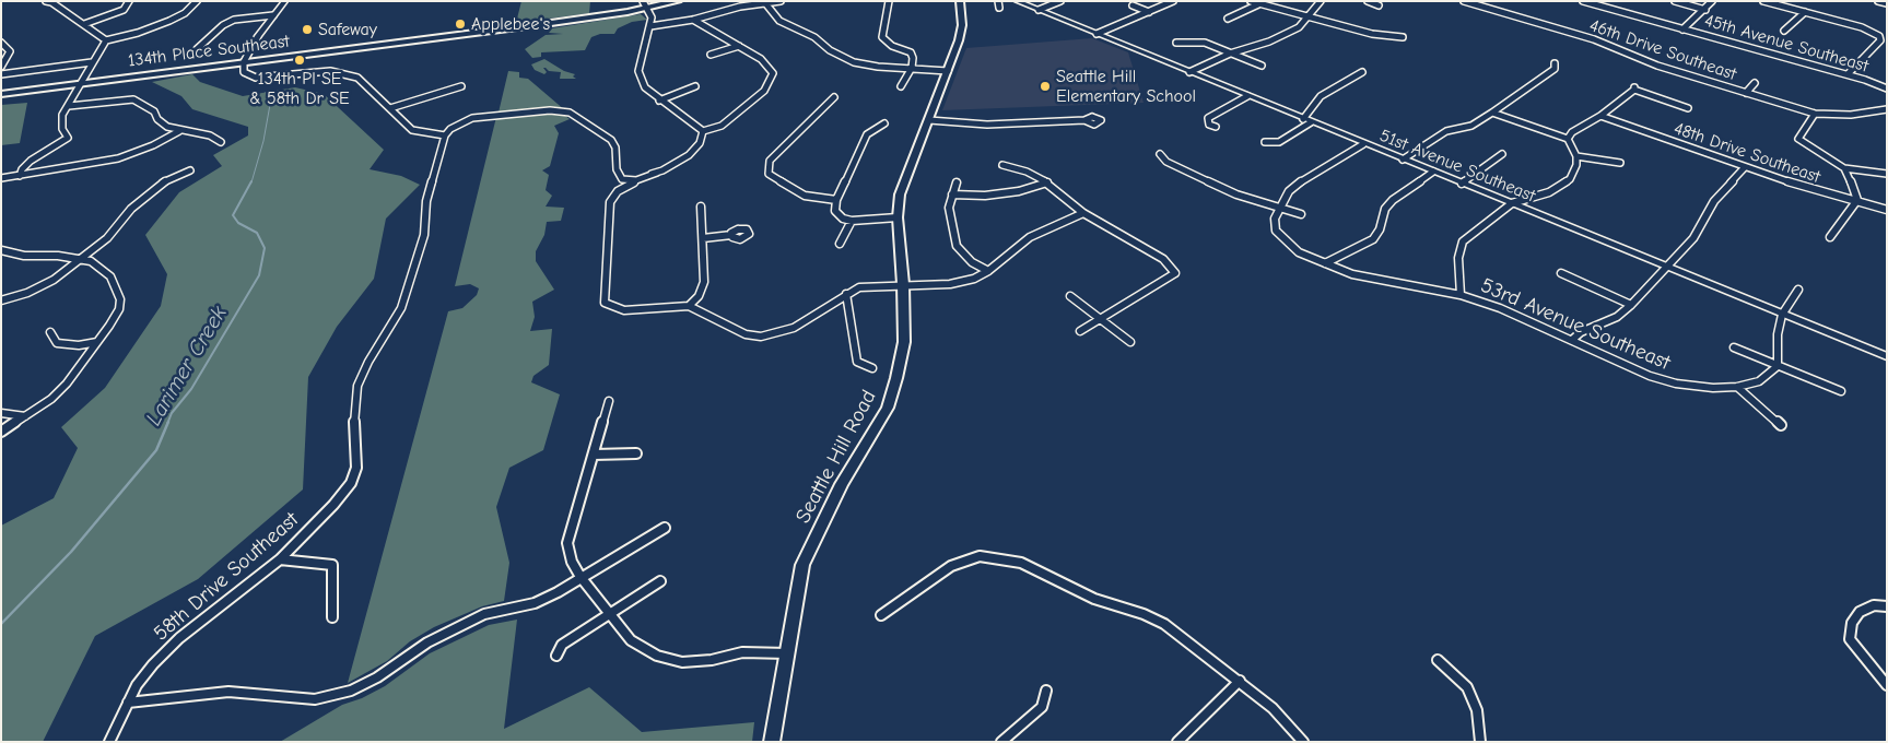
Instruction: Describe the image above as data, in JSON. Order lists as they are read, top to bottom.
{
  "streets": {
    "main road": ["134th Place Southeast", "Seattle Hill Road"],
    "street": [
      "45th Avenue Southeast",
      "46th Drive Southeast",
      "48th Drive Southeast",
      "51st Avenue Southeast",
      "53rd Avenue Southeast",
      "58th Drive Southeast"
    ]
  },
  "water": ["Larimer Creek"],
  "places": [
    "Applebee's",
    "Safeway",
    "134th Pl SE & 58th Dr SE",
    "Seattle Hill Elementary School"
  ]
}
